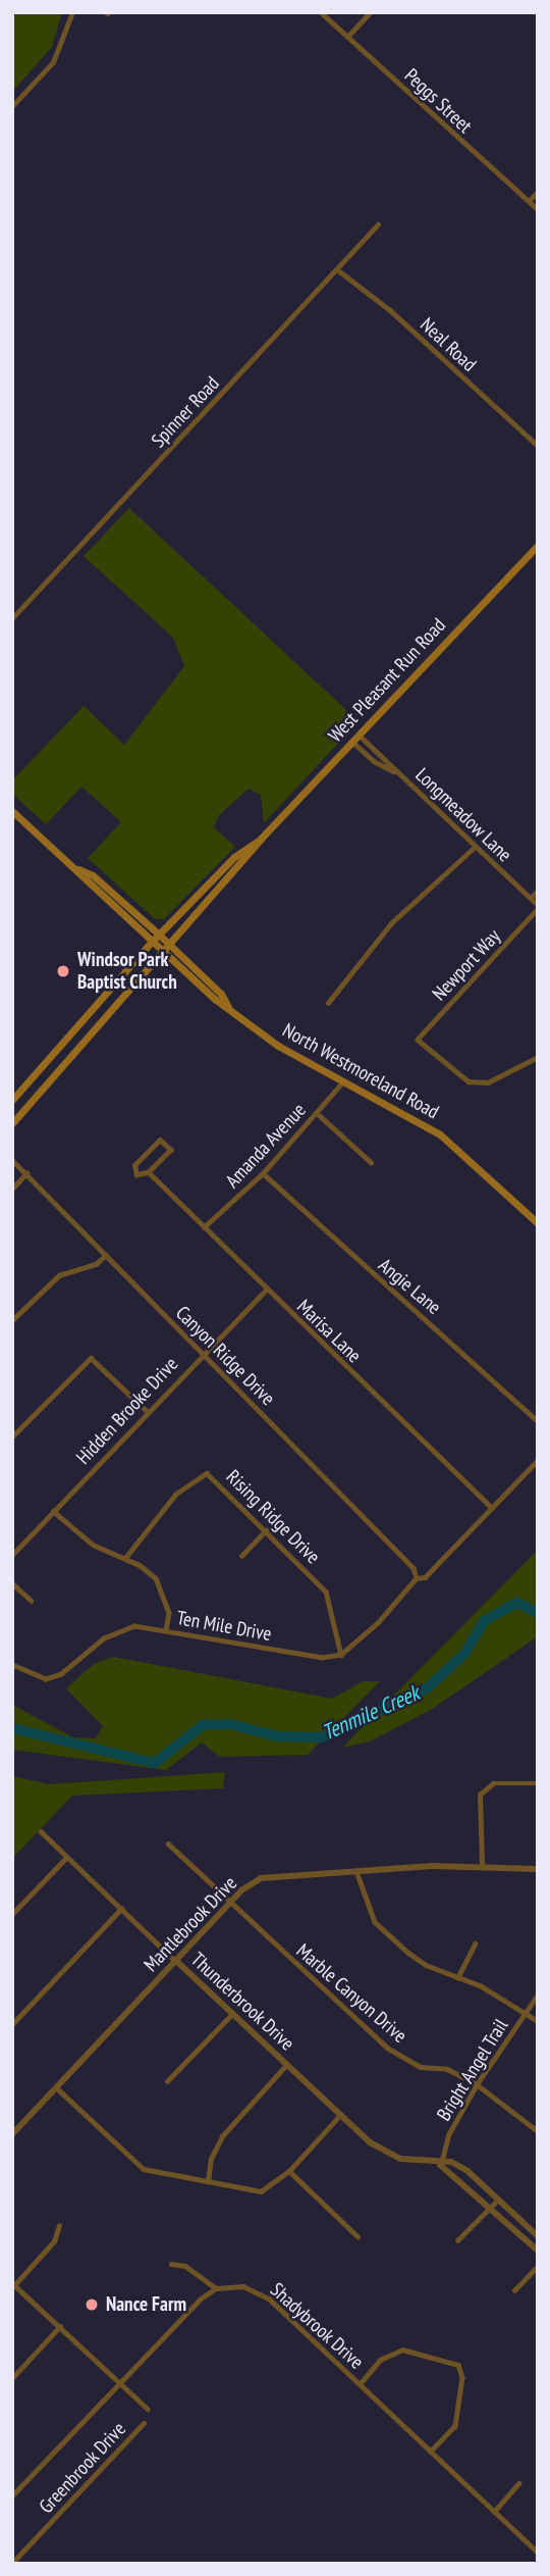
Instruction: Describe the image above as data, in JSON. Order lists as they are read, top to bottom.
{
  "streets": {
    "main road": ["West Pleasant Run Road", "North Westmoreland Road"],
    "street": [
      "Peggs Street",
      "Neal Road",
      "Spinner Road",
      "Longmeadow Lane",
      "Newport Way",
      "Amanda Avenue",
      "Angie Lane",
      "Marisa Lane",
      "Canyon Ridge Drive",
      "Hidden Brooke Drive",
      "Rising Ridge Drive",
      "Ten Mile Drive",
      "Mantlebrook Drive",
      "Marble Canyon Drive",
      "Thunderbrook Drive",
      "Bright Angel Trail",
      "Shadybrook Drive",
      "Greenbrook Drive"
    ]
  },
  "crossings": [
    ["Neal Road", "Spinner Road"],
    ["West Pleasant Run Road", "Longmeadow Lane"],
    ["West Pleasant Run Road", "North Westmoreland Road"],
    ["Longmeadow Lane", "Newport Way"],
    ["North Westmoreland Road", "Amanda Avenue"],
    ["Amanda Avenue", "Angie Lane"],
    ["Amanda Avenue", "Marisa Lane"],
    ["Marisa Lane", "Hidden Brooke Drive"],
    ["Canyon Ridge Drive", "Hidden Brooke Drive"],
    ["Rising Ridge Drive", "Ten Mile Drive"],
    ["Mantlebrook Drive", "Marble Canyon Drive"],
    ["Mantlebrook Drive", "Thunderbrook Drive"],
    ["Marble Canyon Drive", "Bright Angel Trail"],
    ["Thunderbrook Drive", "Bright Angel Trail"]
  ],
  "water": ["Tenmile Creek"],
  "places": ["Windsor Park Baptist Church", "Nance Farm"]
}
